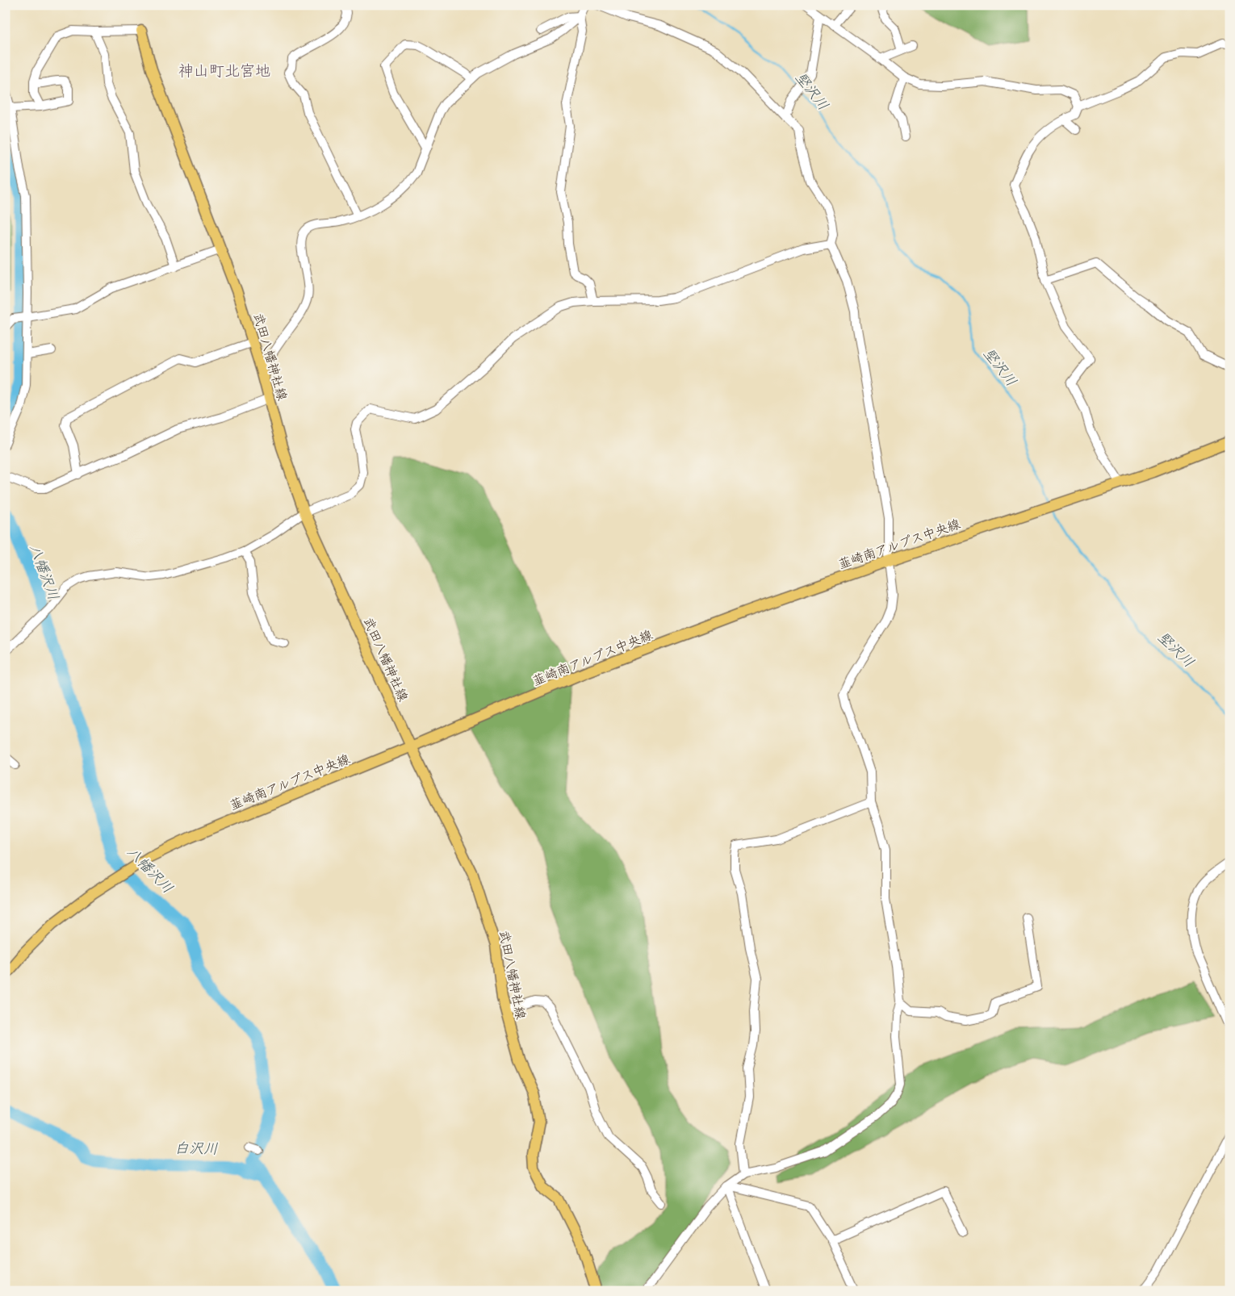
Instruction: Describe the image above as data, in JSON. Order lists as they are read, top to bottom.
{
  "streets": {
    "main road": ["武田八幡神社線", "韮崎南アルプス中央線"]
  },
  "crossings": [
    ["武田八幡神社線", "韮崎南アルプス中央線"]
  ],
  "districts": ["神山町北宮地"],
  "water": ["堅沢川", "八幡沢川", "白沢川"]
}
